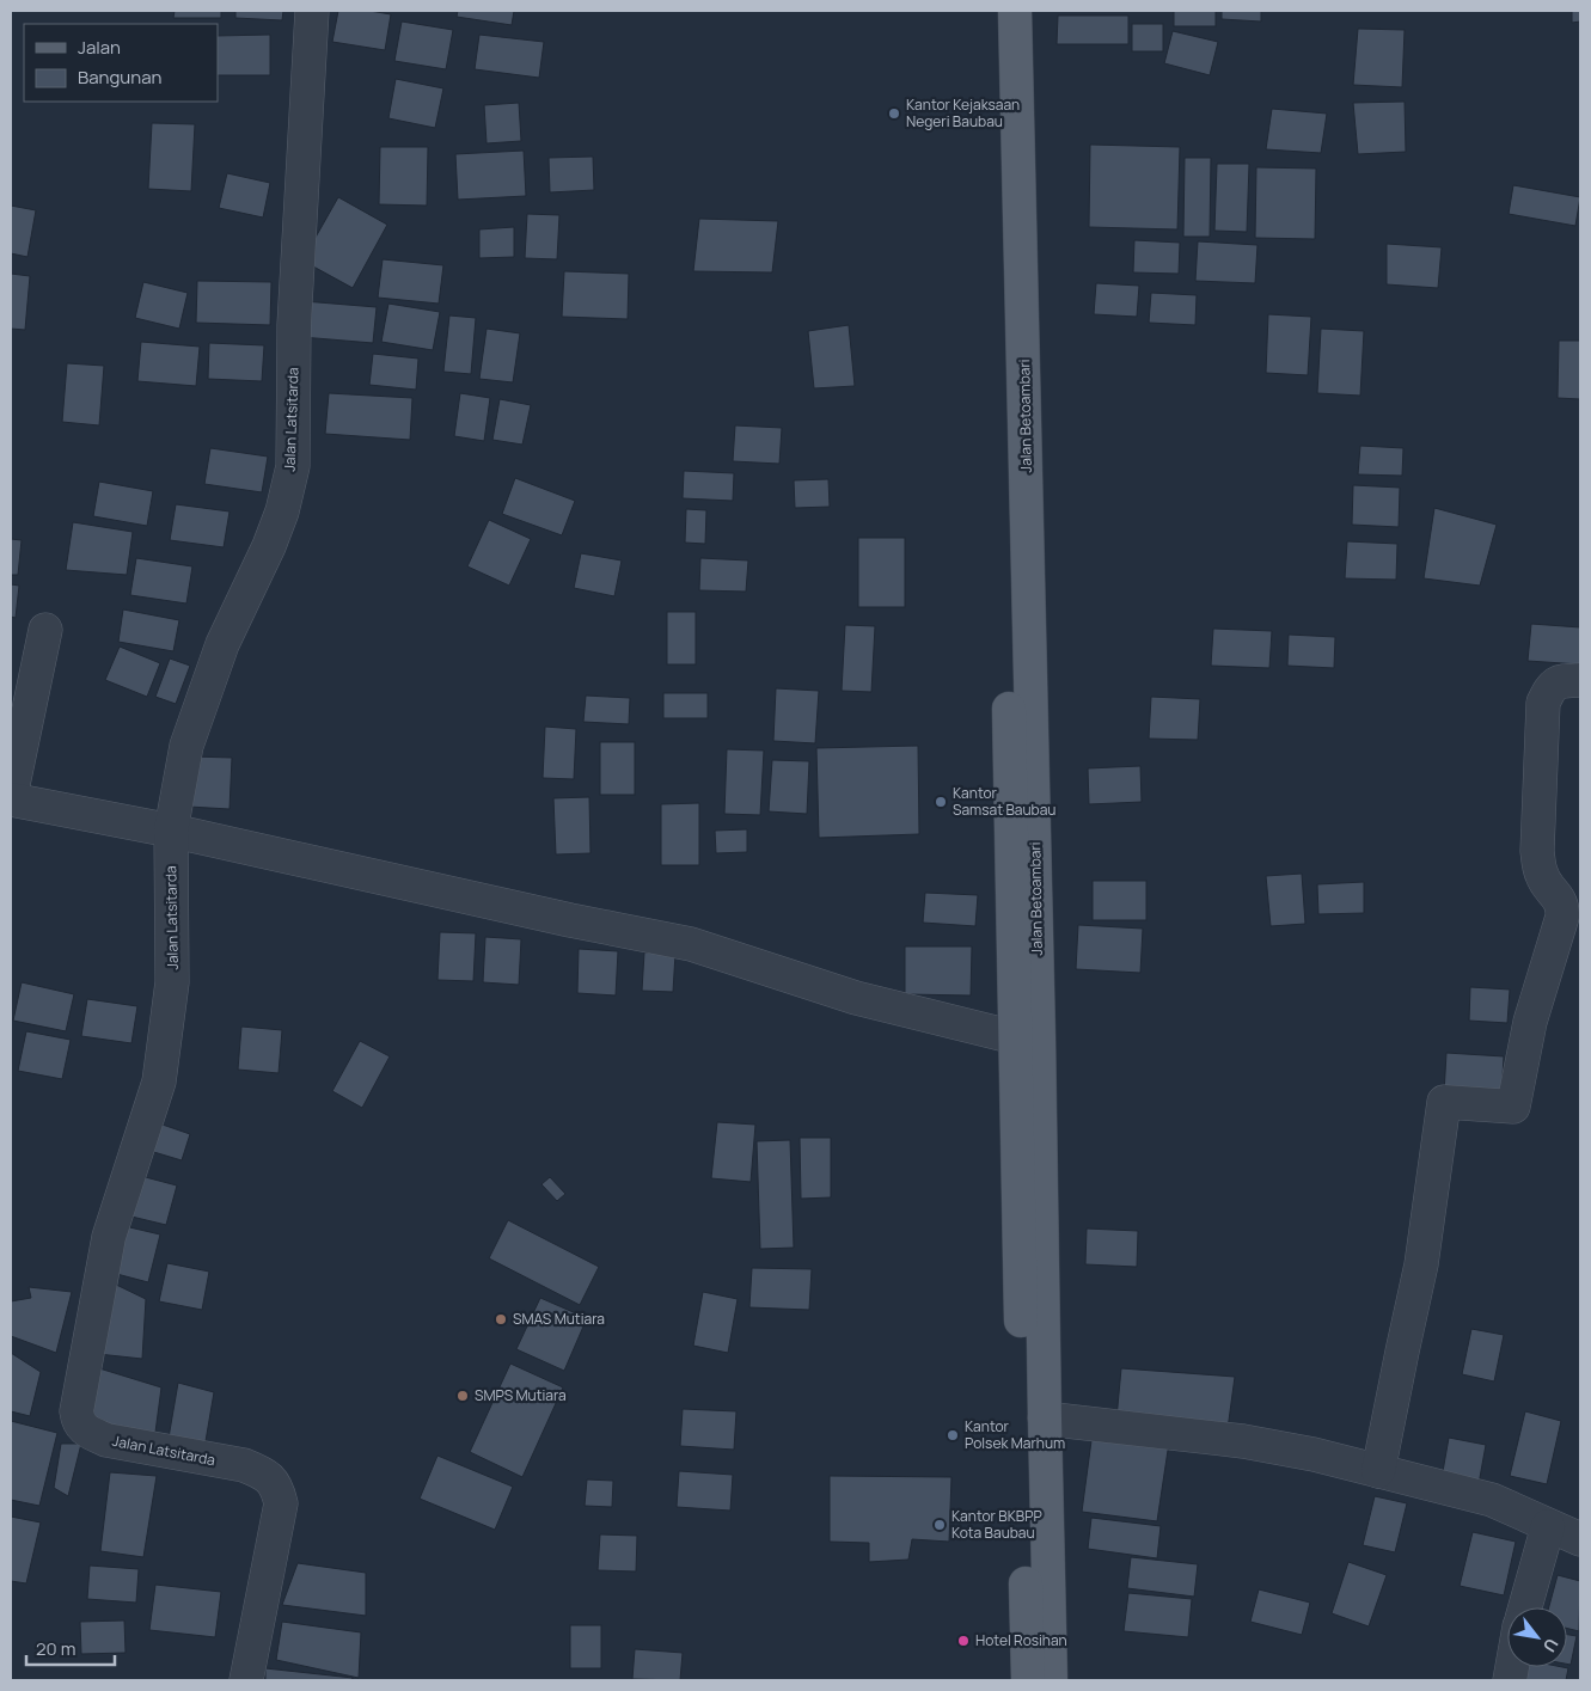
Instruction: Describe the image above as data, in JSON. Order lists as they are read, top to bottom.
{
  "streets": {
    "main road": ["Jalan Betoambari"],
    "street": ["Jalan Latsitarda"]
  },
  "places": [
    "Kantor Kejaksaan Negeri Baubau",
    "Kantor Samsat Baubau",
    "SMAS Mutiara",
    "SMPS Mutiara",
    "Kantor Polsek Marhum",
    "Kantor BKBPP Kota Baubau",
    "Hotel Rosihan"
  ],
  "legend": ["Jalan", "Bangunan"],
  "scale_bar": "20 m",
  "north": "bottom right"
}
